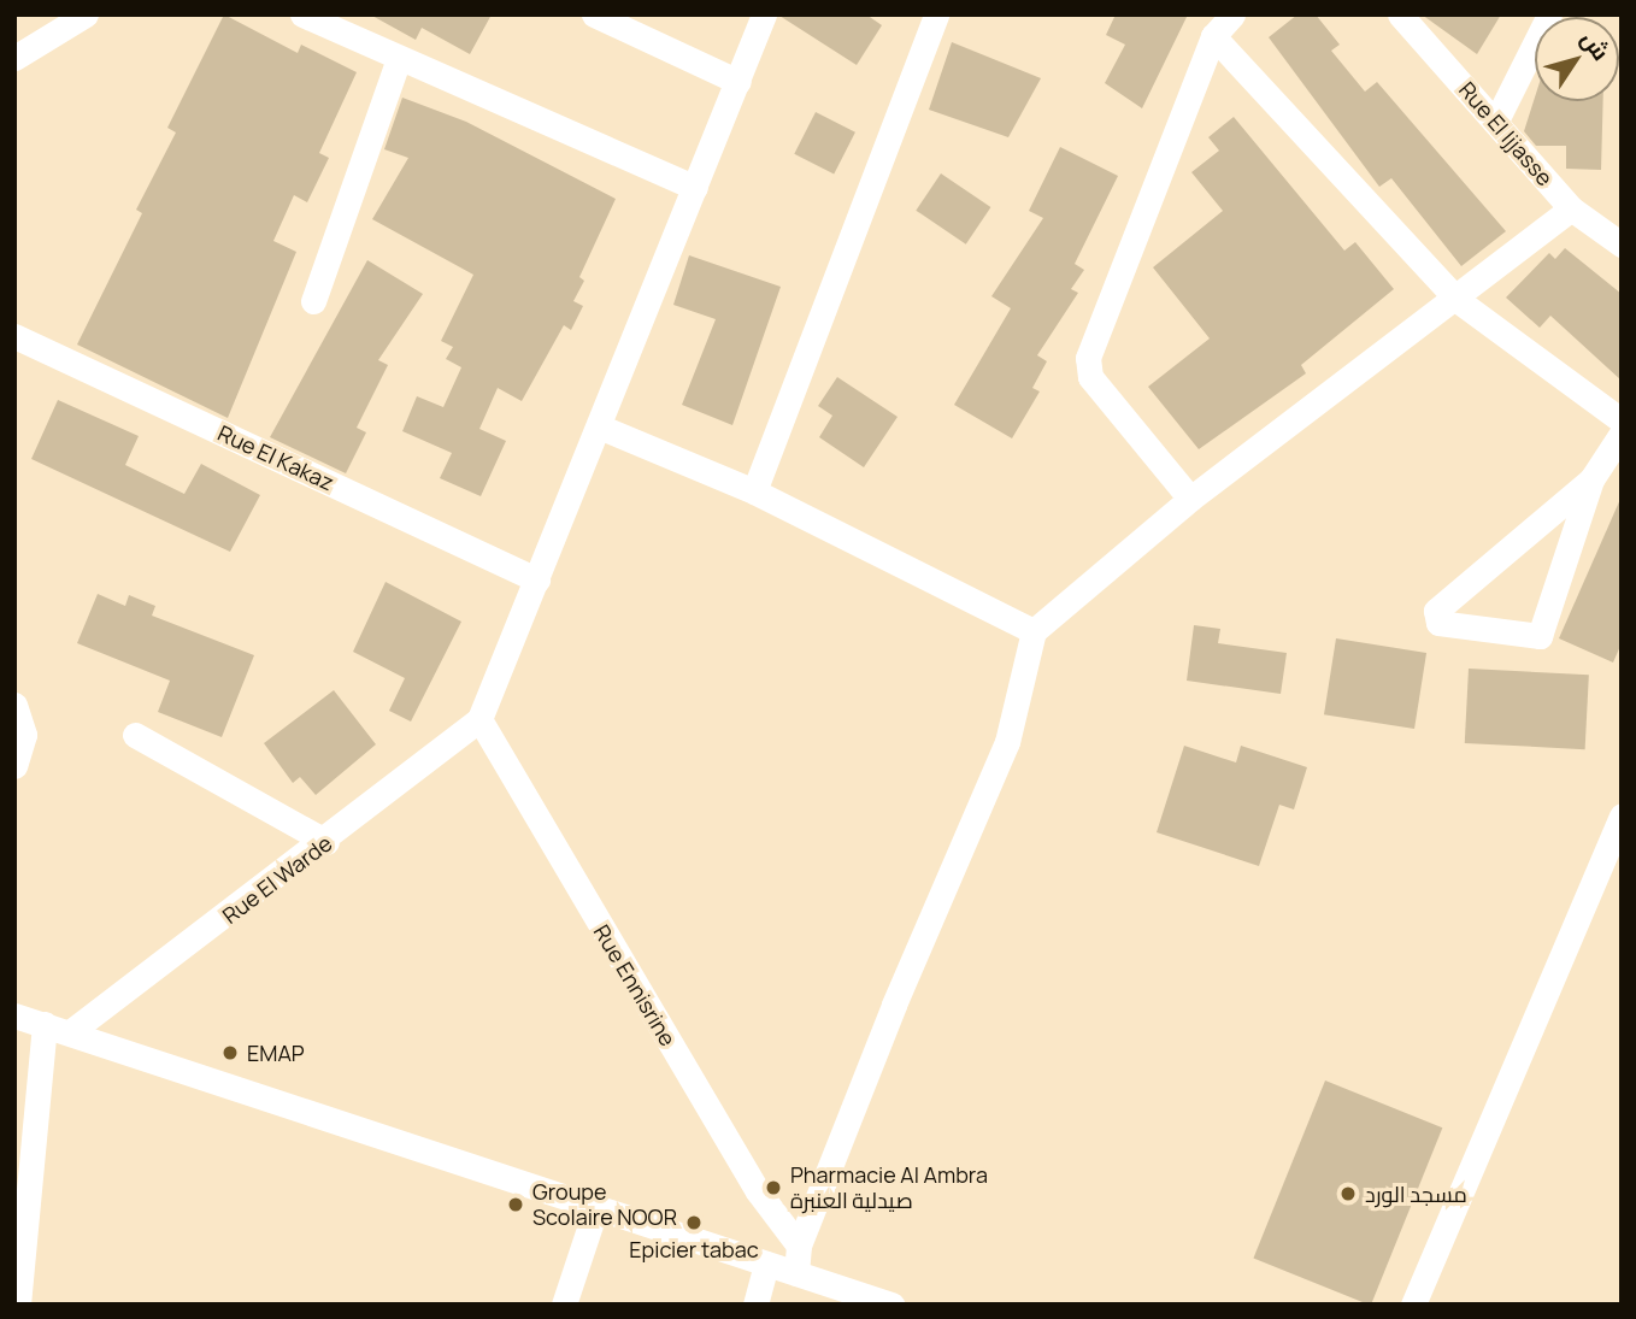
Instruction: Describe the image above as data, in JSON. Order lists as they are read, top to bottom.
{
  "streets": {
    "street": [
      "Rue El Ijjasse",
      "Rue El Kakaz",
      "Rue El Warde",
      "Rue Ennisrine"
    ]
  },
  "crossings": [
    ["Rue El Warde", "Rue Ennisrine"]
  ],
  "places": [
    "EMAP",
    "Pharmacie Al Ambra صيدلية العنبرة",
    "مسجد الورد",
    "Groupe Scolaire NOOR",
    "Epicier tabac"
  ],
  "north": "top right"
}
